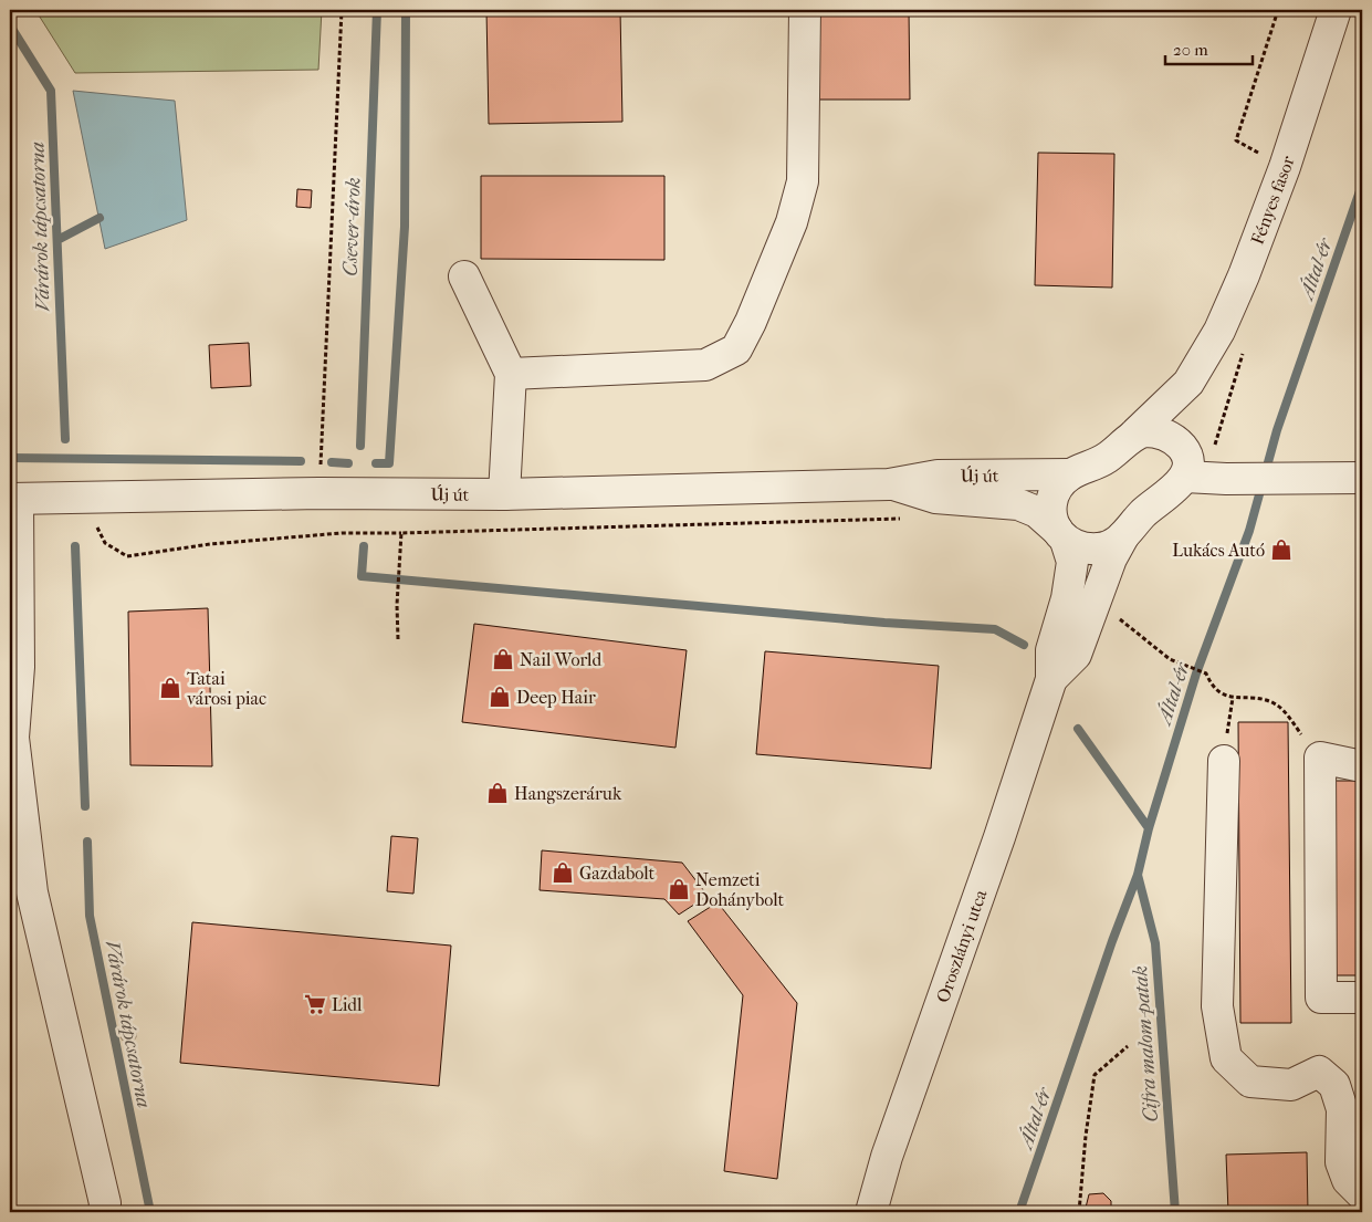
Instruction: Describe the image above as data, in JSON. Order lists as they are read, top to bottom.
{
  "streets": {
    "street": ["Fényes fasor", "Új út", "Oroszlányi utca"]
  },
  "crossings": [
    ["Fényes fasor", "Új út"],
    ["Fényes fasor", "Oroszlányi utca"],
    ["Új út", "Oroszlányi utca"]
  ],
  "water": [
    "Várárok tápcsatorna",
    "Csever-árok",
    "Által-ér",
    "Cifra malom-patak"
  ],
  "places": {
    "shop": [
      "Lukács Autó",
      "Nail World",
      "Tatai városi piac",
      "Deep Hair",
      "Hangszeráruk",
      "Gazdabolt",
      "Nemzeti Dohánybolt"
    ],
    "supermarket": ["Lidl"]
  },
  "scale_bar": "20 m"
}
